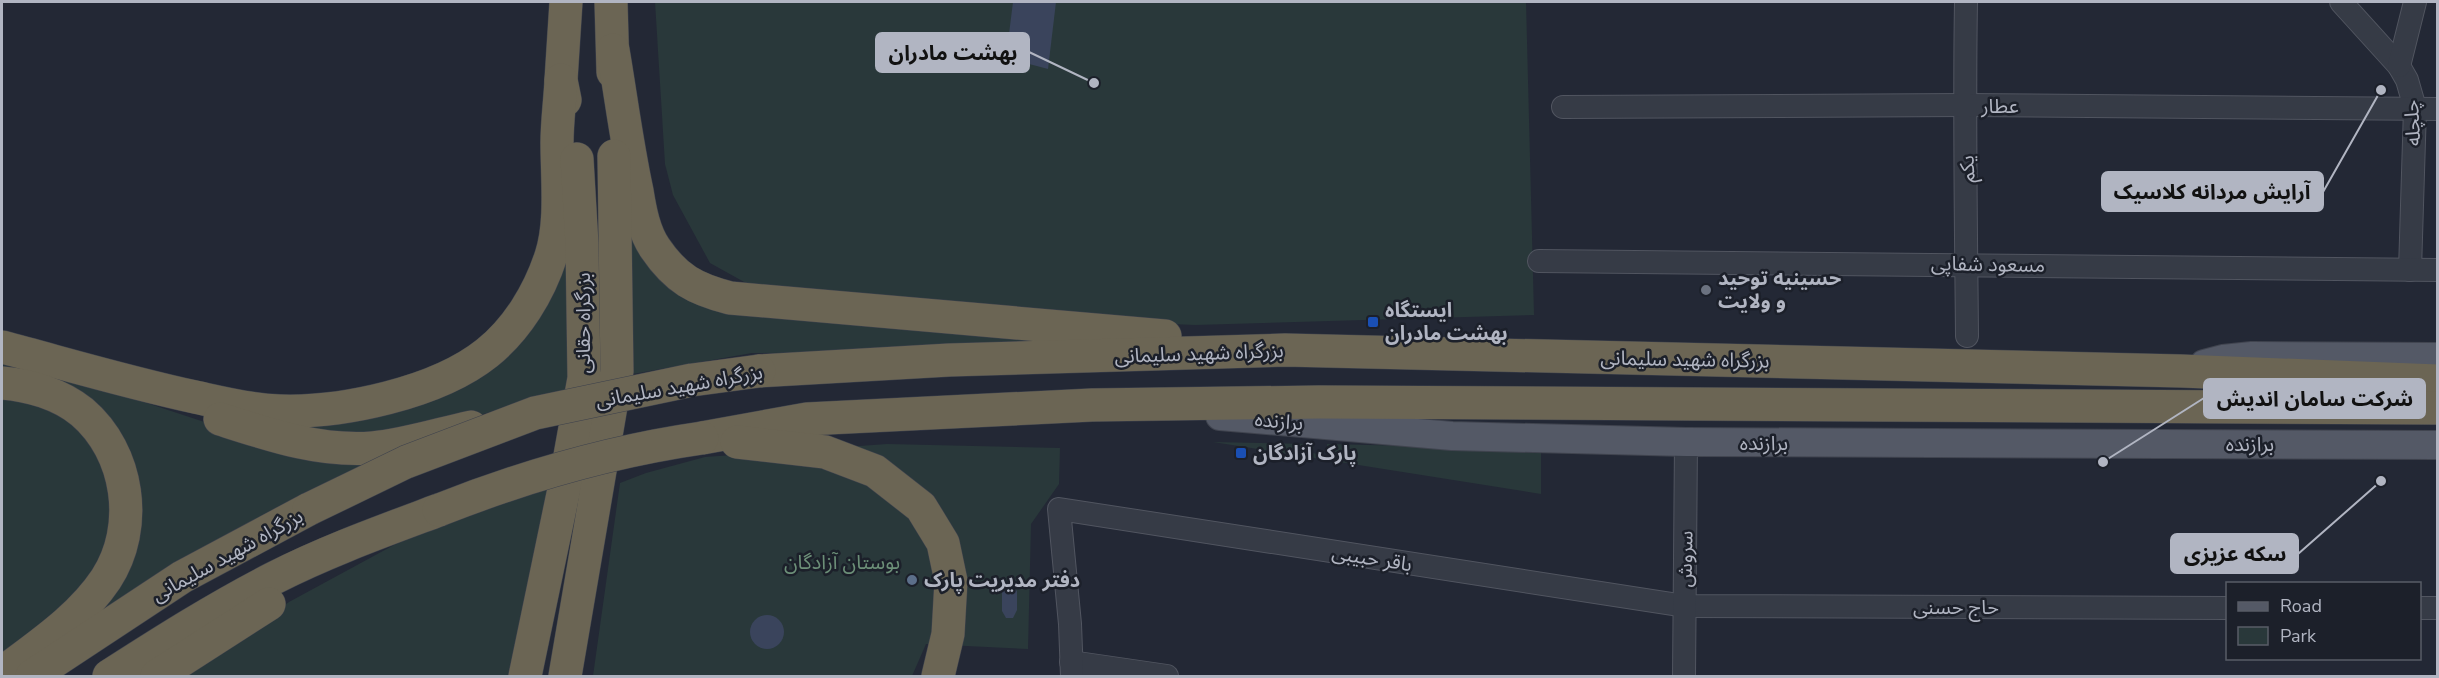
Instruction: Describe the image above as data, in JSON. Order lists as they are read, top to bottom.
{
  "streets": {
    "highway": ["بزرگراه حقانی", "بزرگراه شهید سلیمانی"],
    "main road": ["برازنده"],
    "street": [
      "عطار",
      "چلچله",
      "یکم",
      "مسعود شفاپی",
      "باقر حبیبی",
      "سروش",
      "حاج حسنی"
    ]
  },
  "crossings": [
    ["عطار", "چلچله"],
    ["عطار", "یکم"],
    ["چلچله", "مسعود شفاپی"],
    ["یکم", "مسعود شفاپی"],
    ["برازنده", "سروش"],
    ["باقر حبیبی", "سروش"],
    ["باقر حبیبی", "حاج حسنی"],
    ["سروش", "حاج حسنی"]
  ],
  "parks": ["بوستان آزادگان"],
  "places": {
    "other": [
      "بهشت مادران",
      "آرایش مردانه کلاسیک",
      "حسینیه توحید و ولایت",
      "شرکت سامان اندیش",
      "سکه عزیزی",
      "دفتر مدیریت پارک"
    ],
    "transit": ["ایستگاه بهشت مادران", "پارک آزادگان"]
  },
  "legend": ["Road", "Park"]
}
